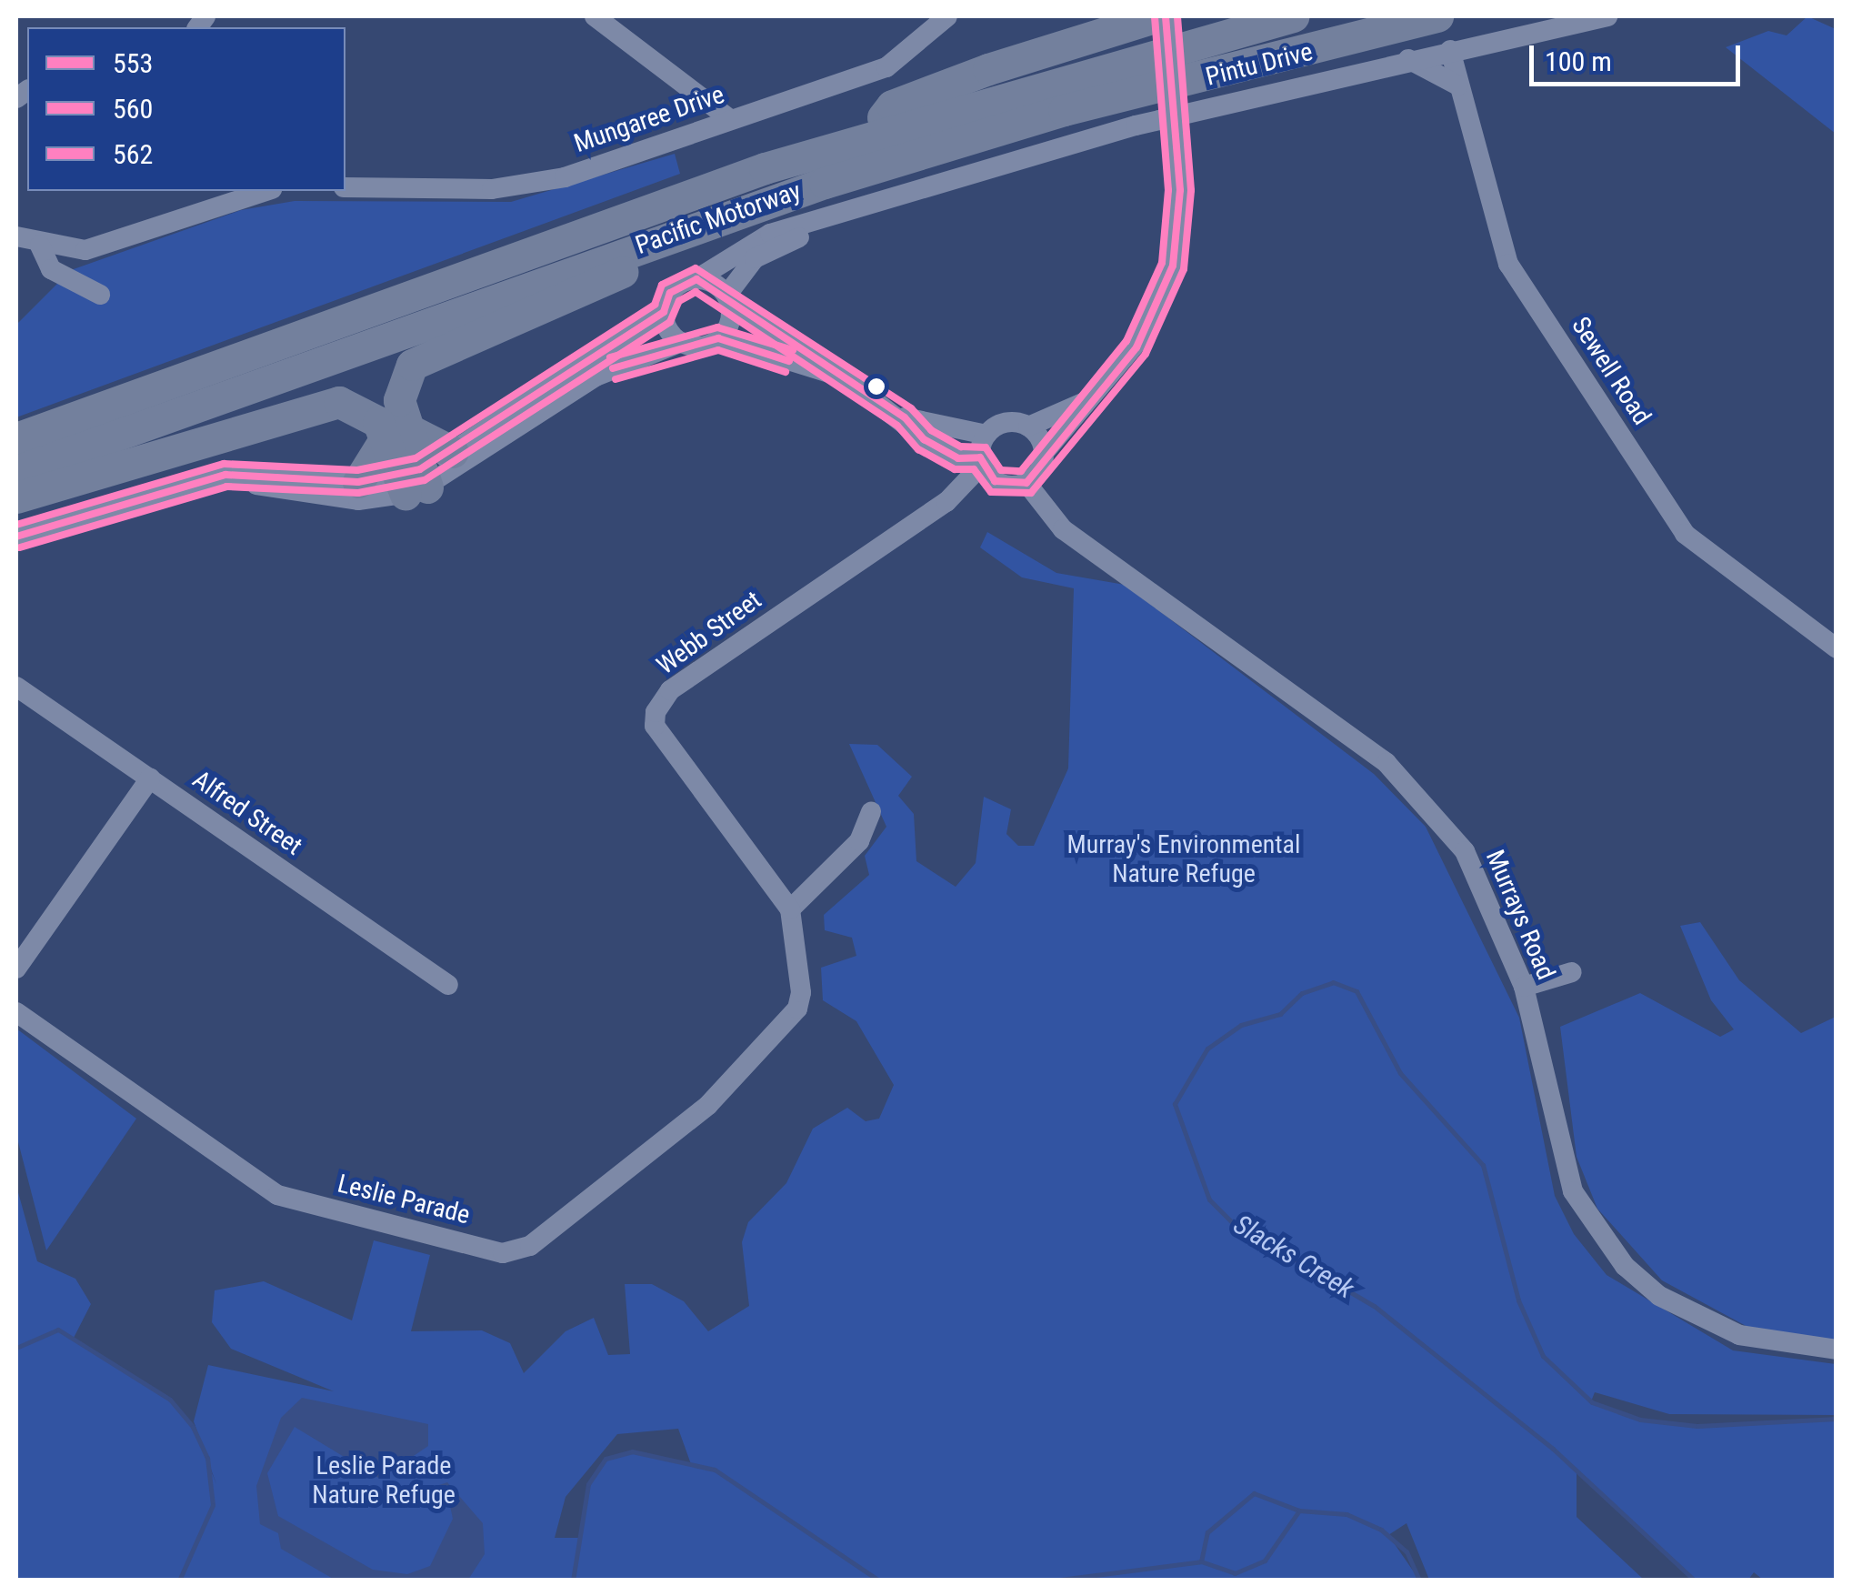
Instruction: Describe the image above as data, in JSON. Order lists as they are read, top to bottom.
{
  "streets": {
    "highway": ["Pacific Motorway"],
    "street": [
      "Pintu Drive",
      "Mungaree Drive",
      "Sewell Road",
      "Webb Street",
      "Alfred Street",
      "Murrays Road",
      "Leslie Parade"
    ]
  },
  "crossings": [
    ["Pintu Drive", "Sewell Road"],
    ["Webb Street", "Murrays Road"],
    ["Webb Street", "Leslie Parade"]
  ],
  "water": ["Slacks Creek"],
  "parks": ["Murray's Environmental Nature Refuge", "Leslie Parade Nature Refuge"],
  "lines": ["transit line 553", "transit line 560", "transit line 562"],
  "legend": ["553", "560", "562"],
  "scale_bar": "100 m"
}
